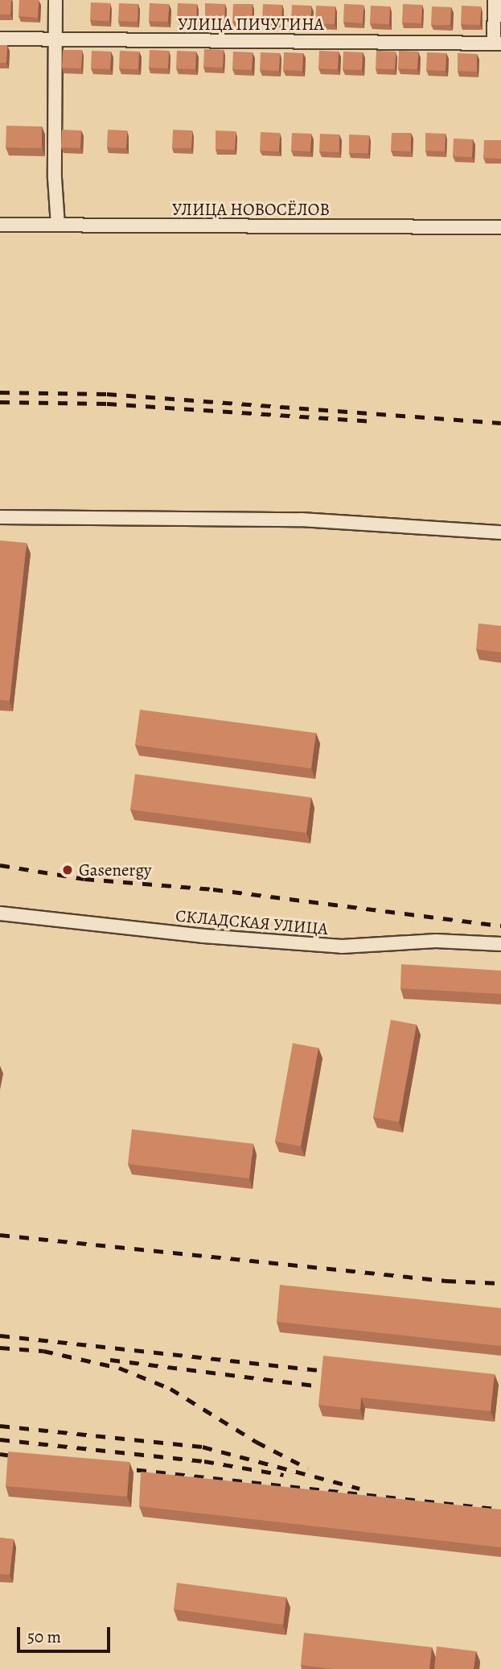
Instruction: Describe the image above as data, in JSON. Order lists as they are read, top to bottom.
{
  "streets": {
    "street": ["УЛИЦА ПИЧУГИНА", "УЛИЦА НОВОСЁЛОВ", "СКЛАДСКАЯ УЛИЦА"]
  },
  "places": ["Gasenergy"],
  "scale_bar": "50 m"
}
